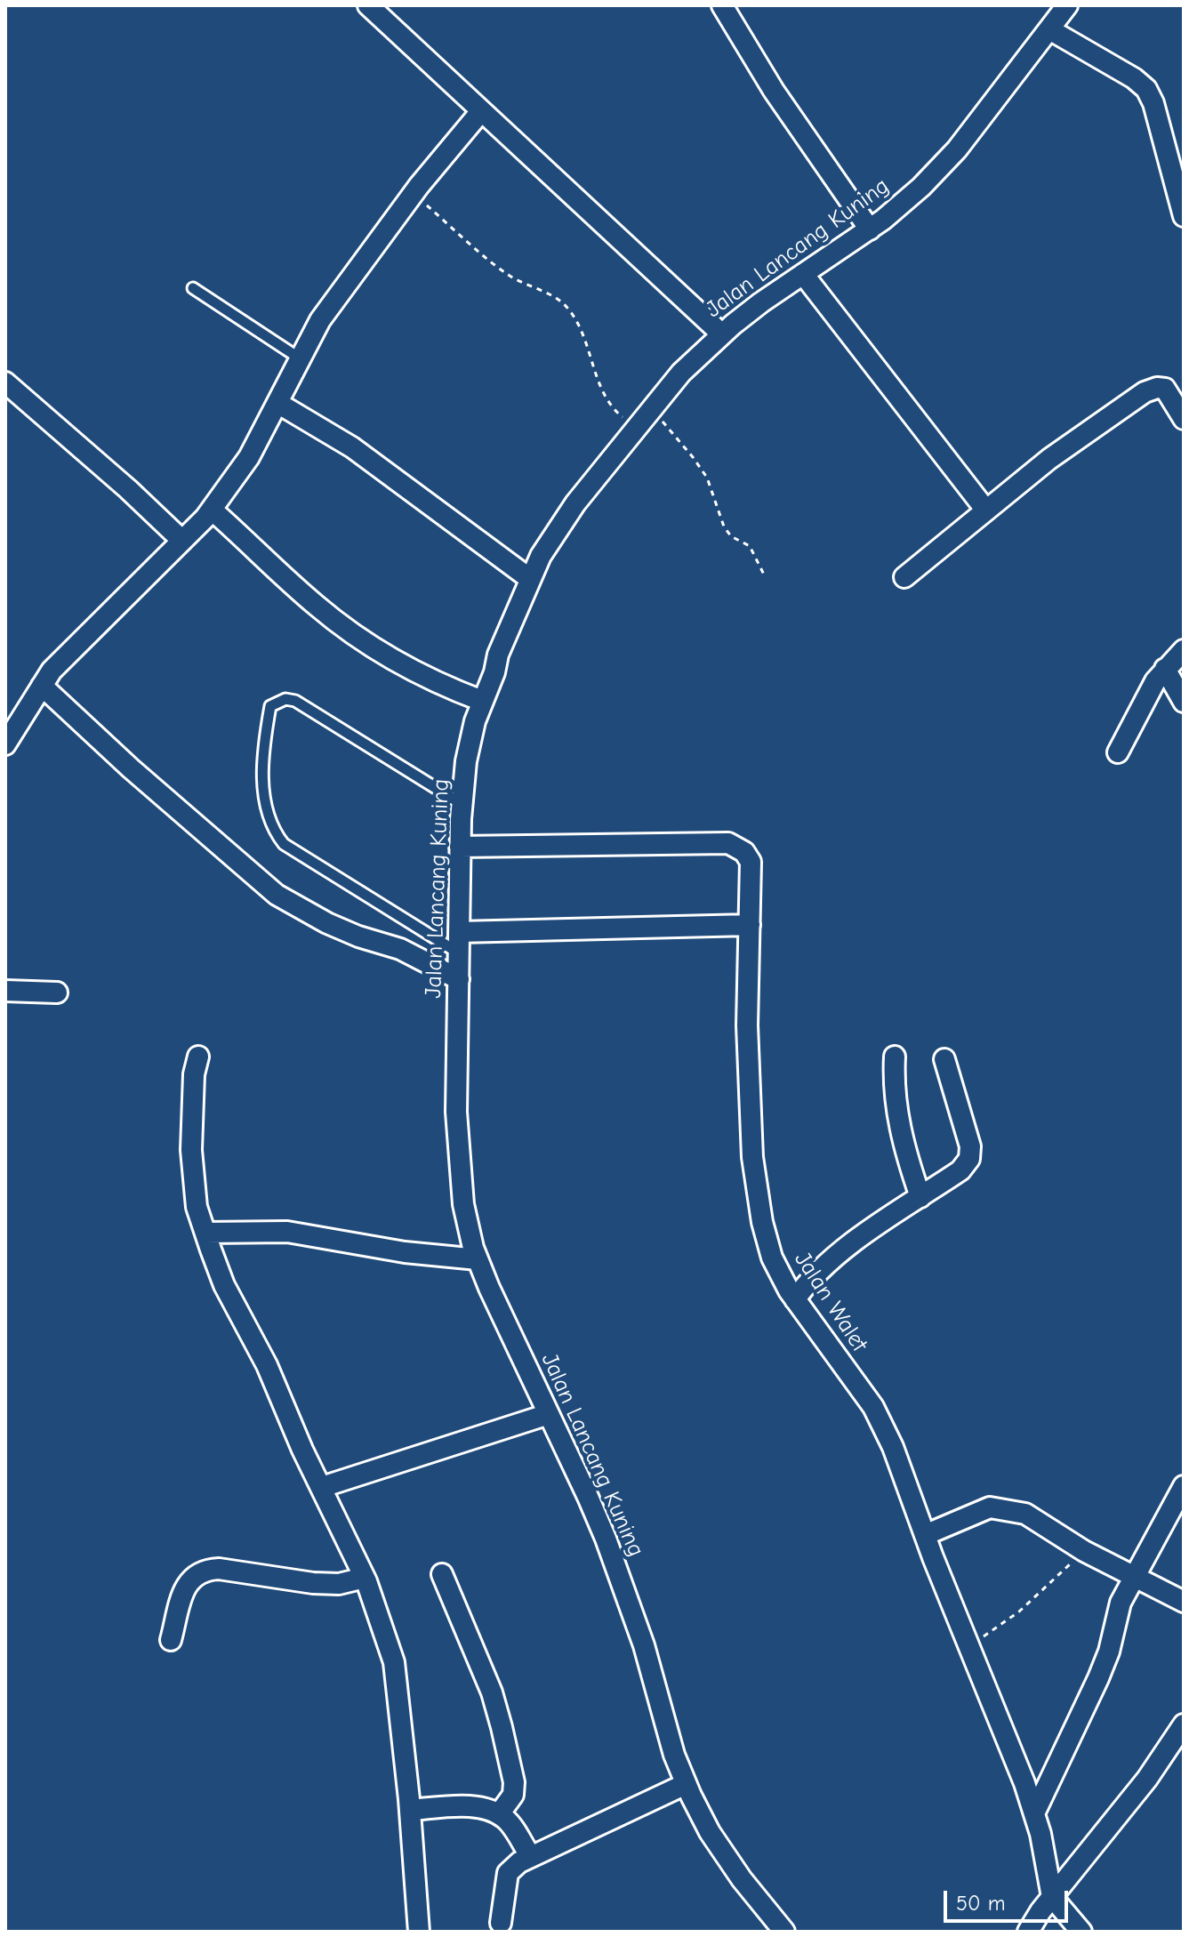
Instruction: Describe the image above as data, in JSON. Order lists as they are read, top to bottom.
{
  "streets": {
    "street": ["Jalan Lancang Kuning", "Jalan Walet"]
  },
  "crossings": [
    ["Jalan Lancang Kuning", "Jalan Walet"]
  ],
  "scale_bar": "50 m"
}
